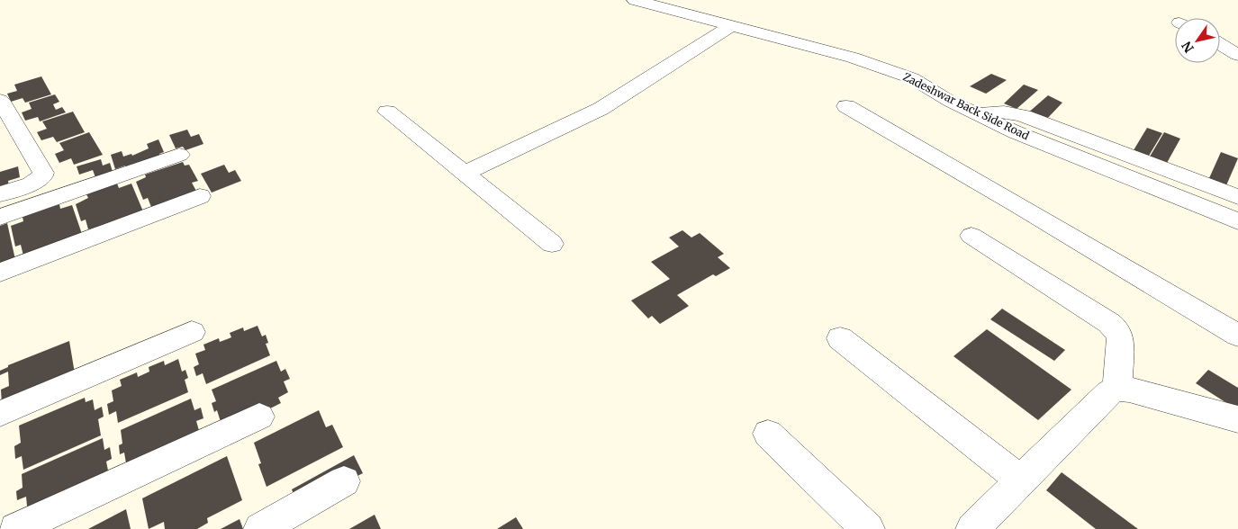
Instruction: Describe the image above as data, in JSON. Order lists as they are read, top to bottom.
{
  "streets": {
    "street": ["Zadeshwar Back Side Road"]
  },
  "north": "bottom left"
}
